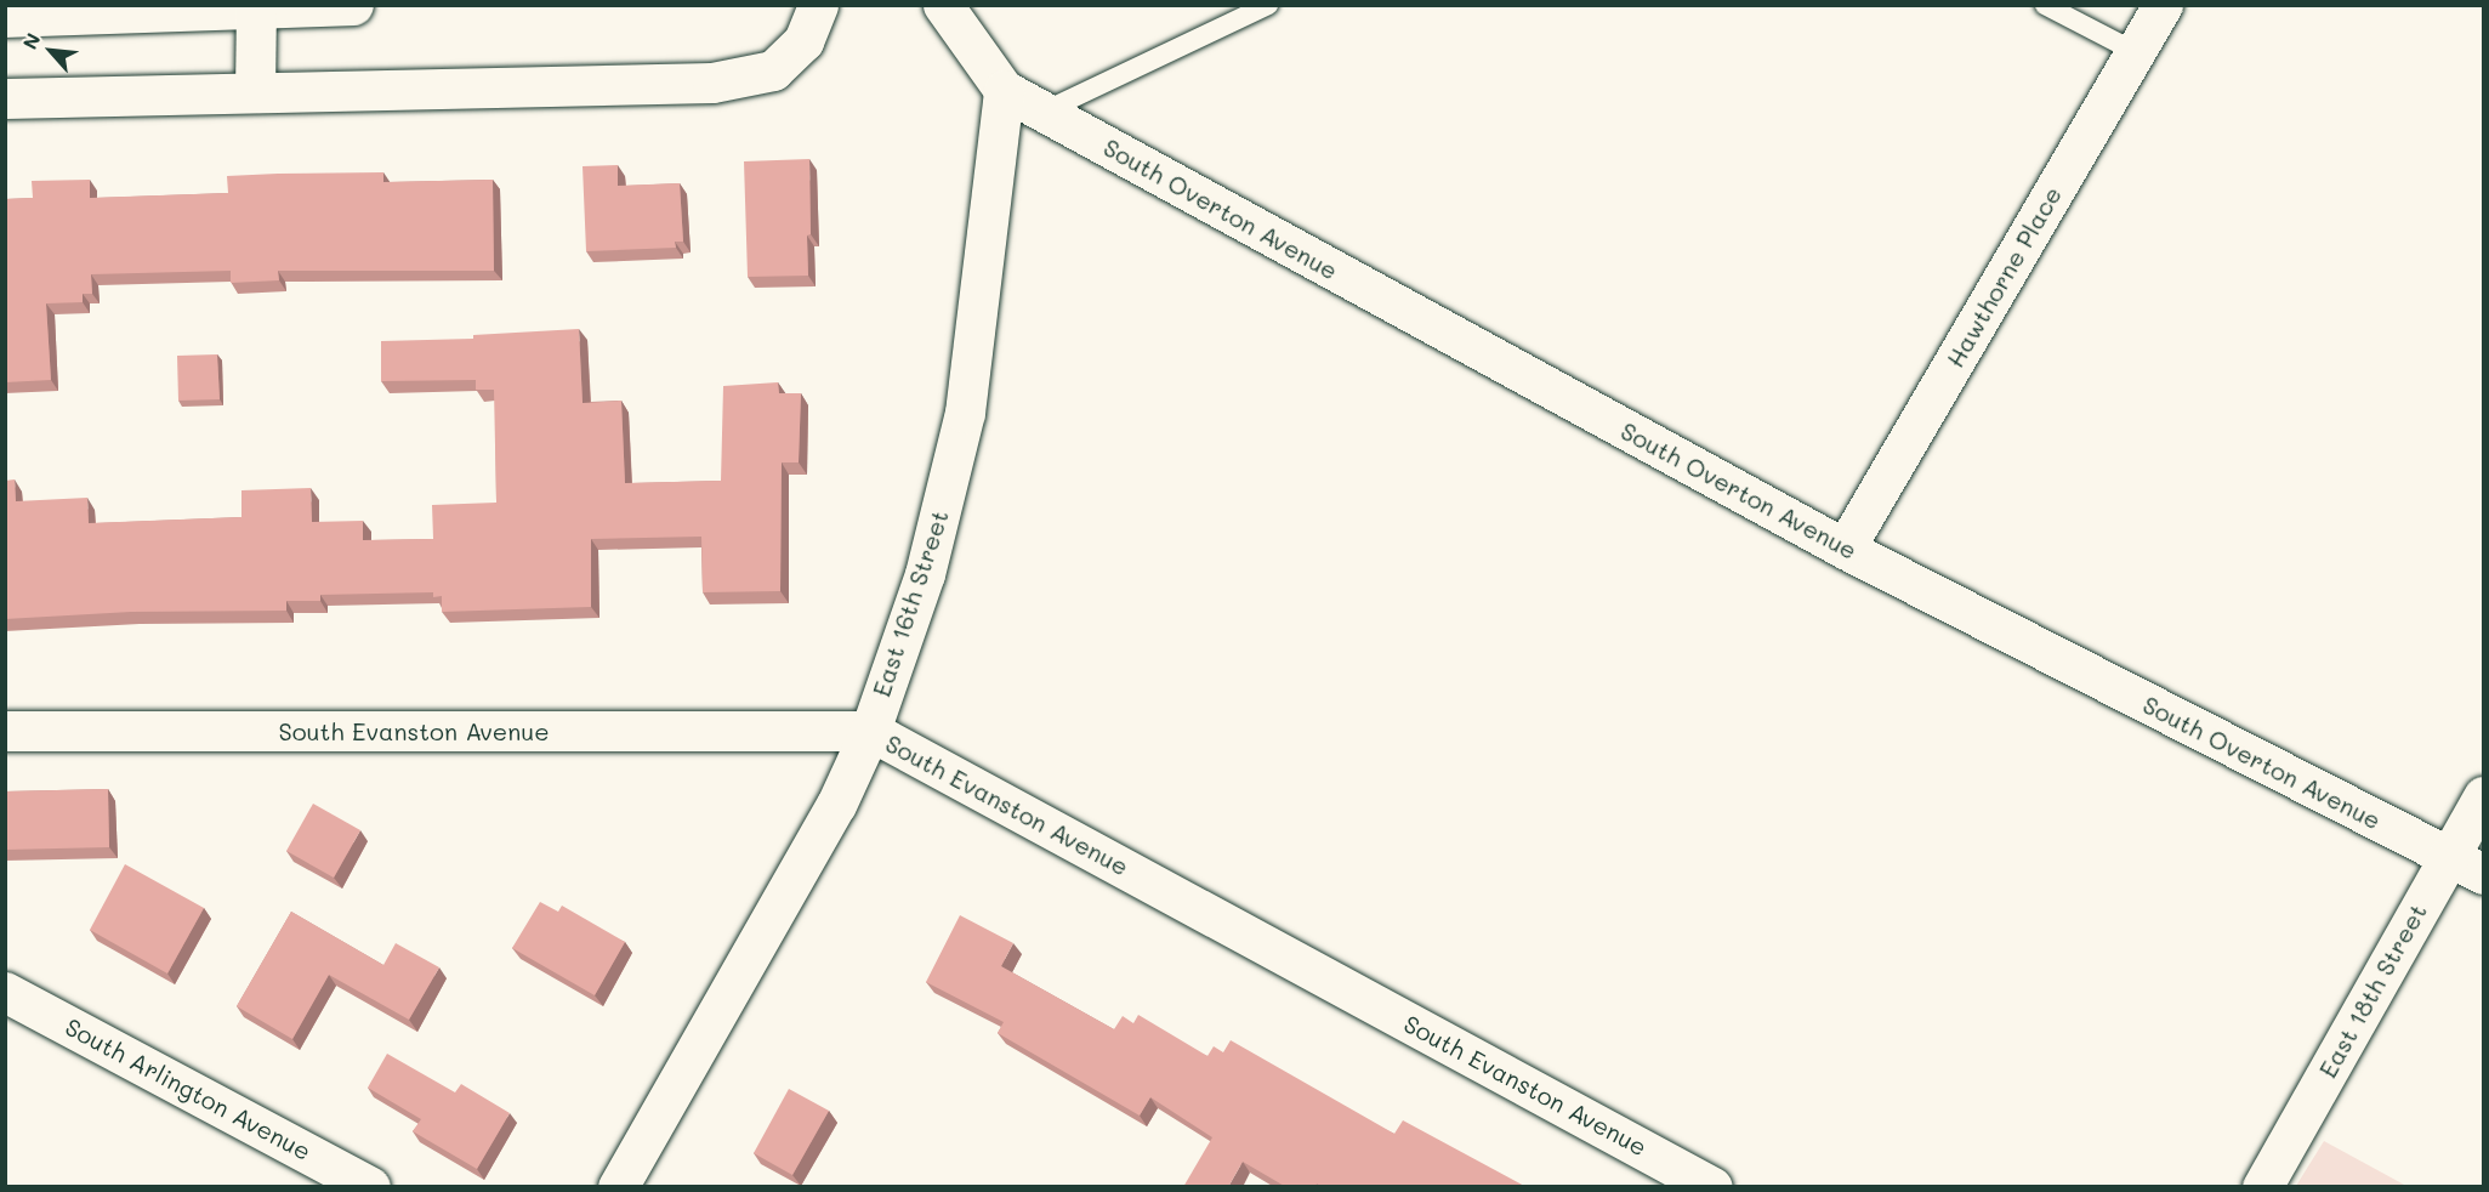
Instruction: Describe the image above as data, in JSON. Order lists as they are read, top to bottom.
{
  "streets": {
    "street": [
      "South Overton Avenue",
      "Hawthorne Place",
      "East 16th Street",
      "South Evanston Avenue",
      "East 18th Street",
      "South Arlington Avenue"
    ]
  },
  "crossings": [
    ["South Overton Avenue", "Hawthorne Place"],
    ["South Overton Avenue", "East 16th Street"],
    ["South Overton Avenue", "East 18th Street"],
    ["East 16th Street", "South Evanston Avenue"]
  ],
  "north": "top left"
}
